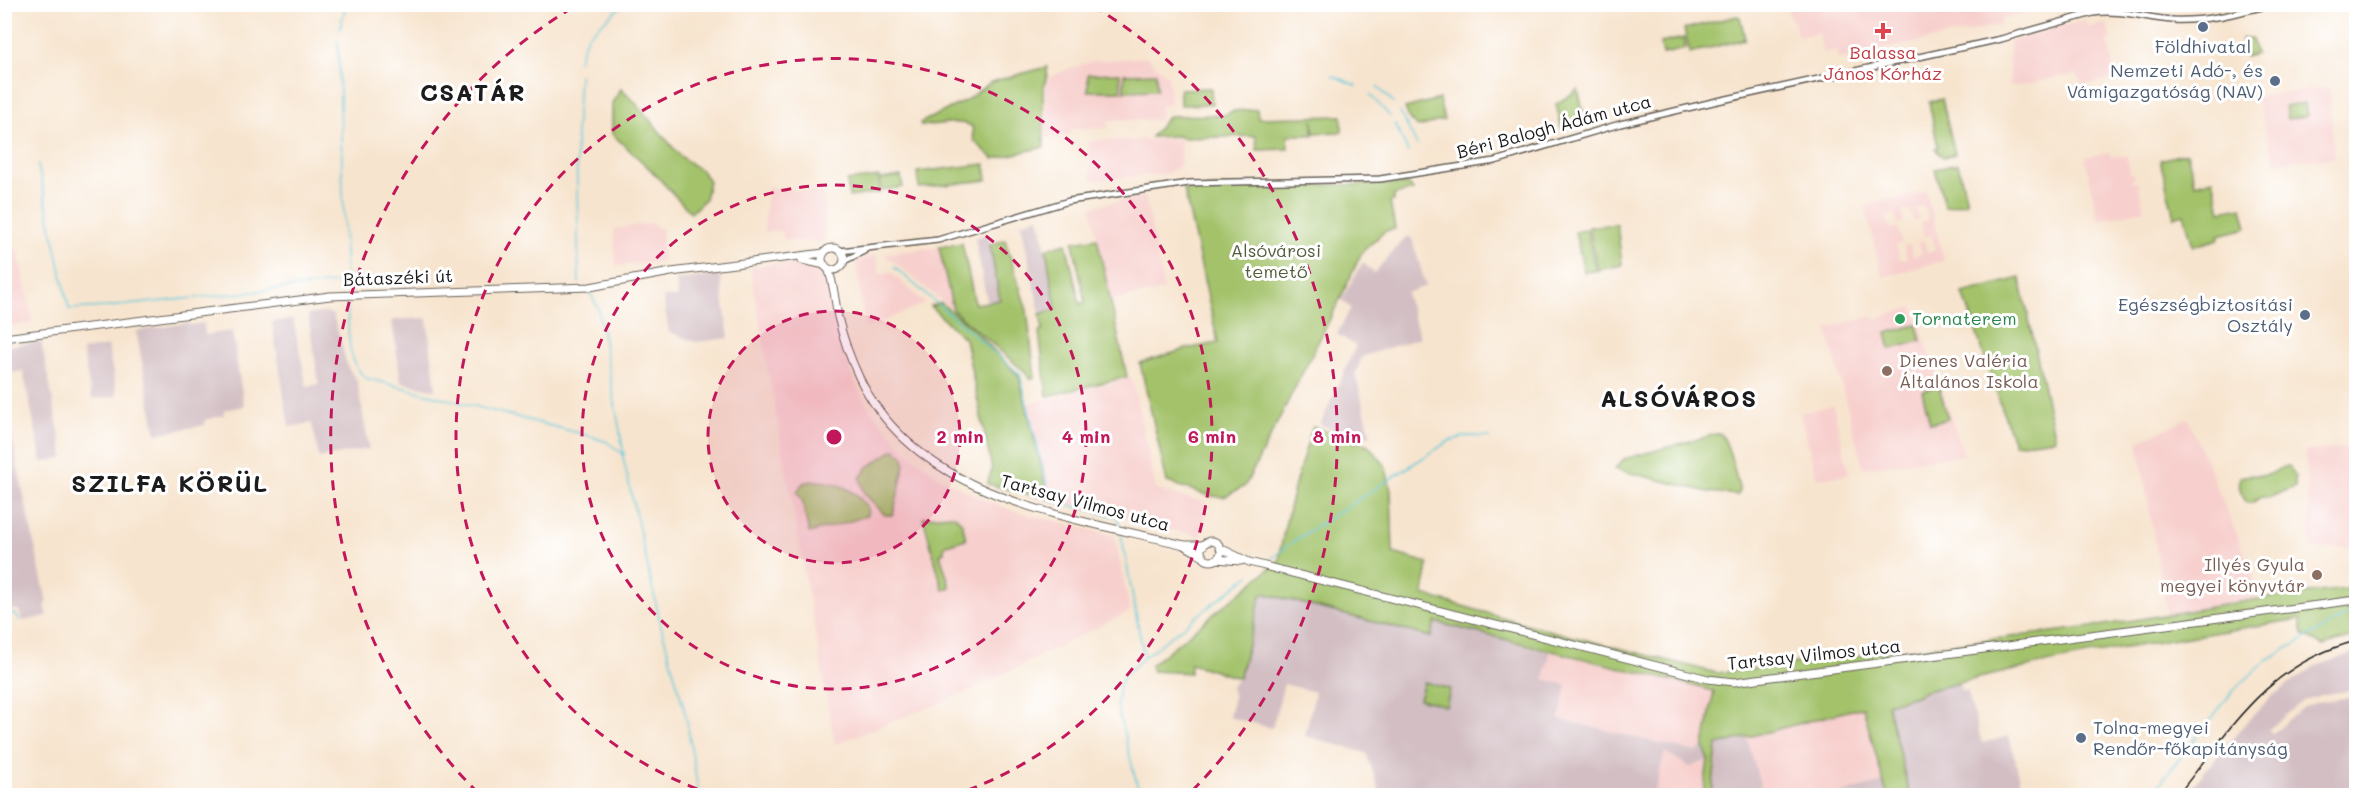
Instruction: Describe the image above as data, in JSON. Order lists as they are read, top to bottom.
{
  "streets": {
    "main road": ["Bátaszéki út", "Tartsay Vilmos utca"],
    "street": ["Béri Balogh Ádám utca"]
  },
  "crossings": [
    ["Béri Balogh Ádám utca", "Bátaszéki út"]
  ],
  "districts": ["CSATÁR", "ALSÓVÁROS", "SZILFA KÖRÜL"],
  "parks": ["Alsóvárosi temető"],
  "places": {
    "other": [
      "Földhivatal",
      "Nemzeti Adó-, és Vámigazgatóság (NAV)",
      "Egészségbiztosítási Osztály",
      "Tornaterem",
      "Dienes Valéria Általános Iskola",
      "Illyés Gyula megyei könyvtár",
      "Tolna-megyei Rendőr-főkapitányság"
    ],
    "health": ["Balassa János Kórház"]
  },
  "rings": [
    "2 min",
    "4 min",
    "6 min",
    "8 min"
  ]
}
